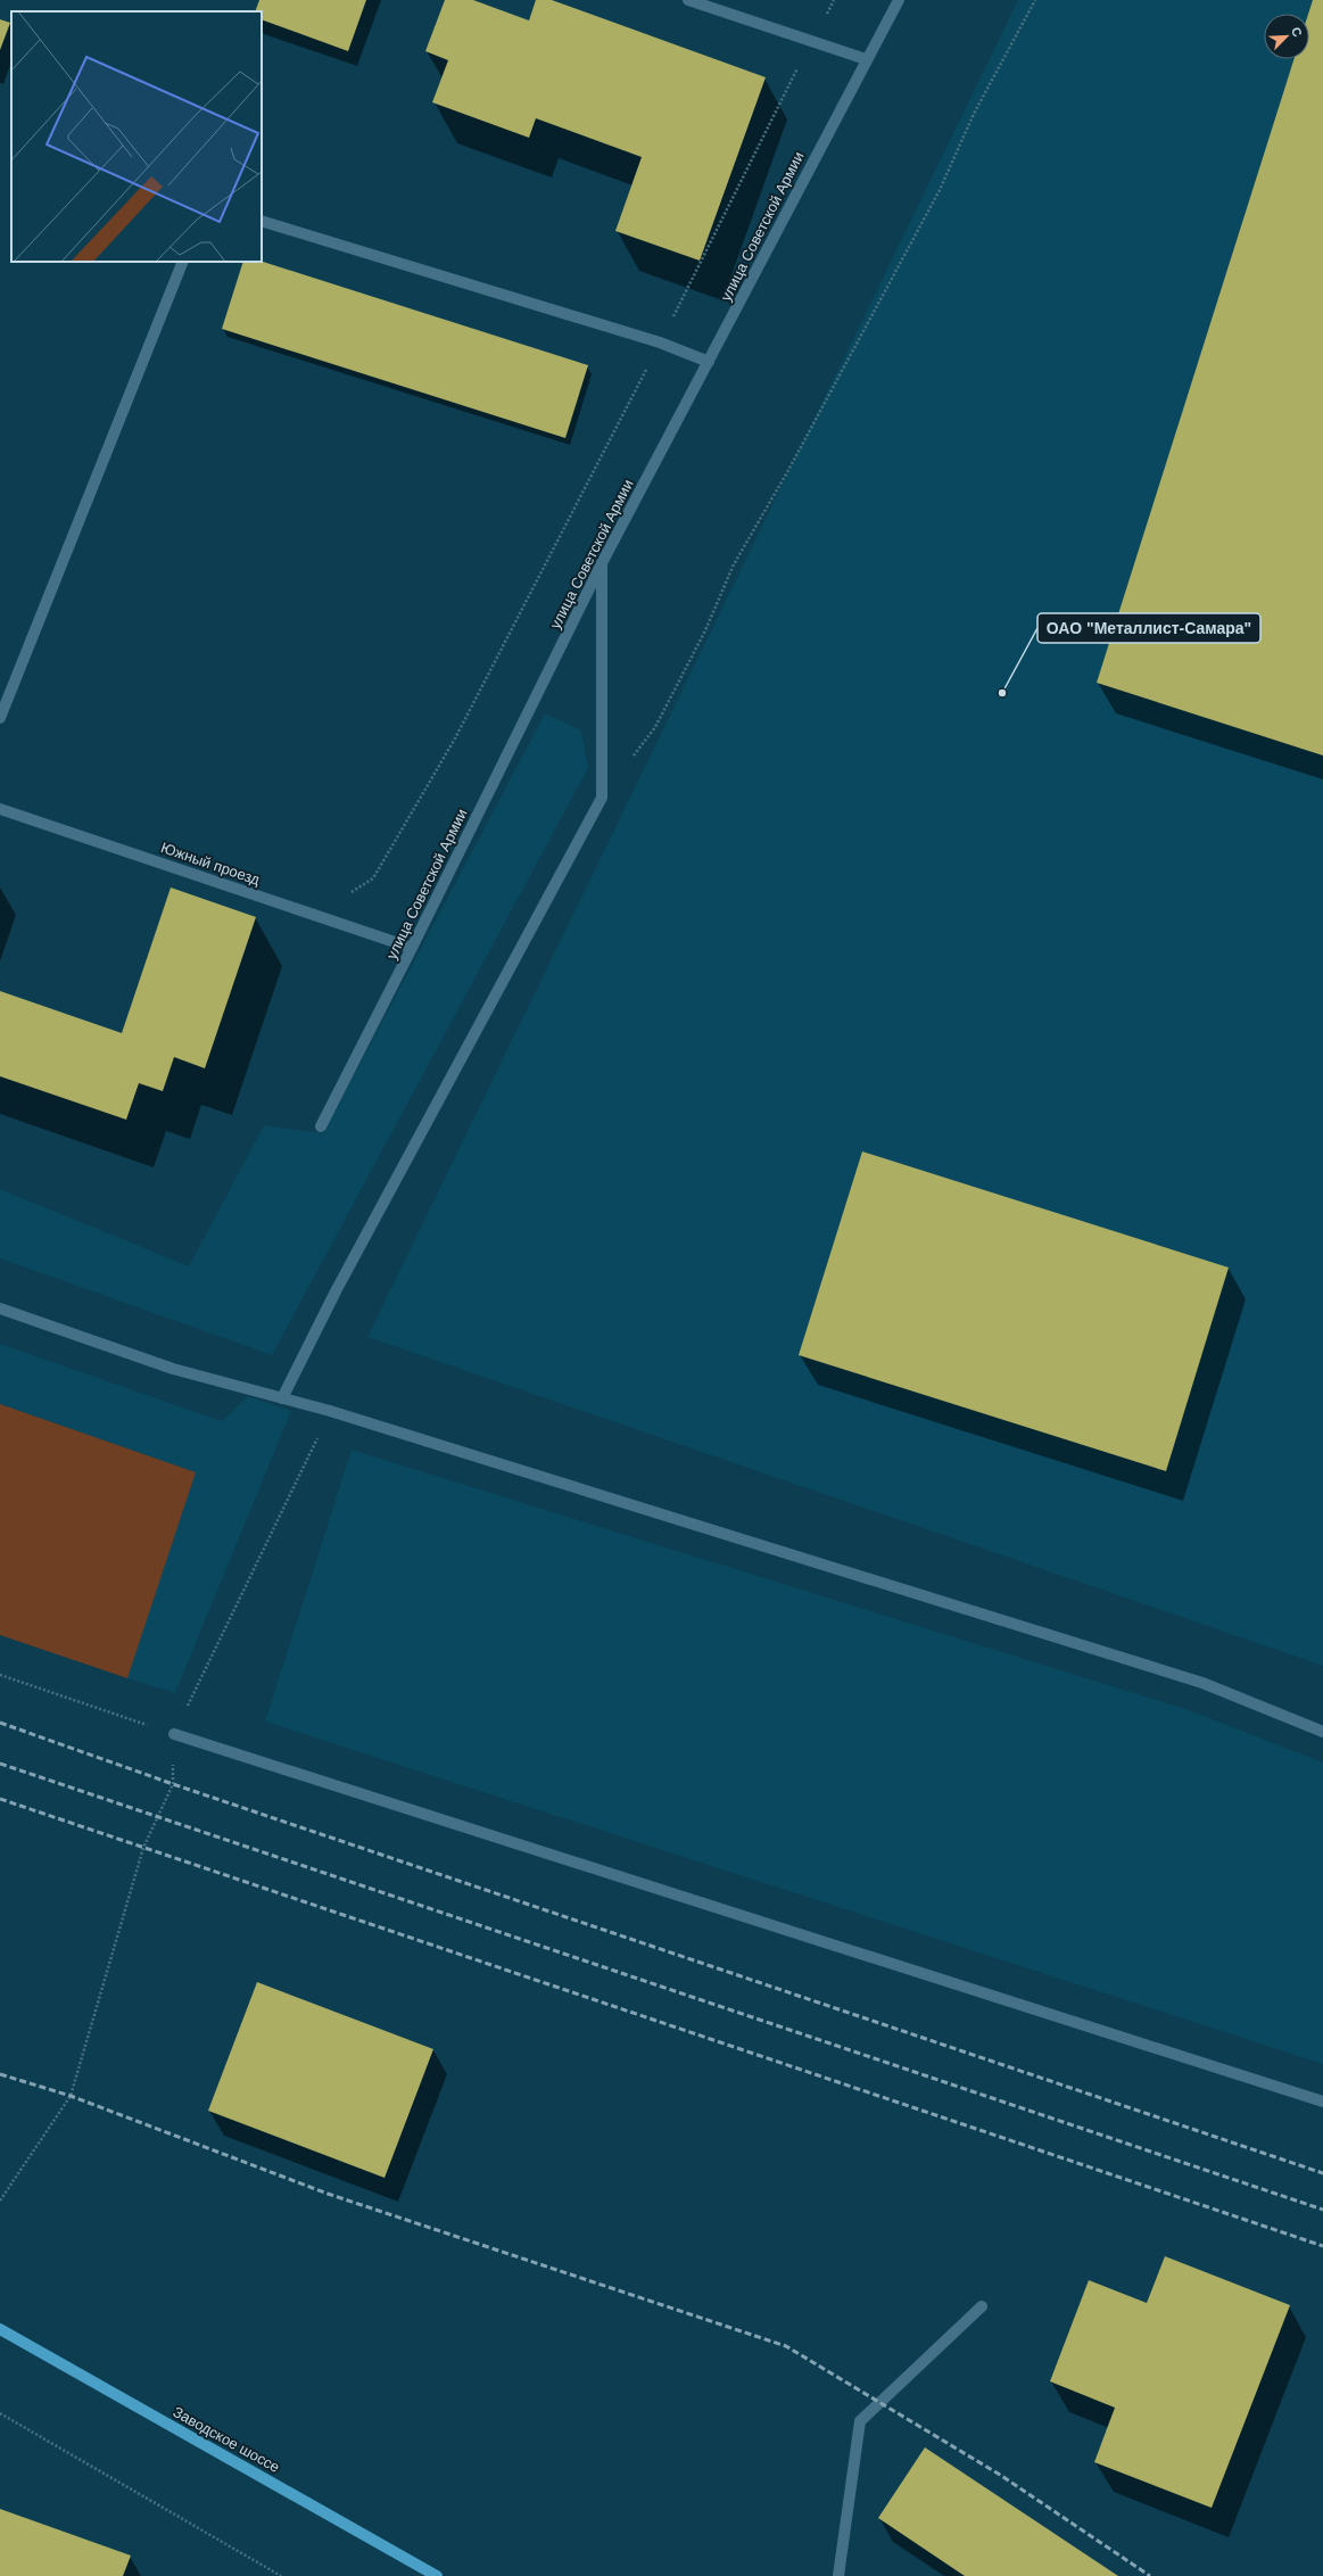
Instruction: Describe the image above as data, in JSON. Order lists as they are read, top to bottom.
{
  "streets": {
    "main road": ["Заводское шоссе"],
    "street": ["улица Советской Армии", "Южный проезд"]
  },
  "crossings": [
    ["улица Советской Армии", "Южный проезд"]
  ],
  "places": ["ОАО \"Металлист-Самара\""],
  "north": "top right"
}
